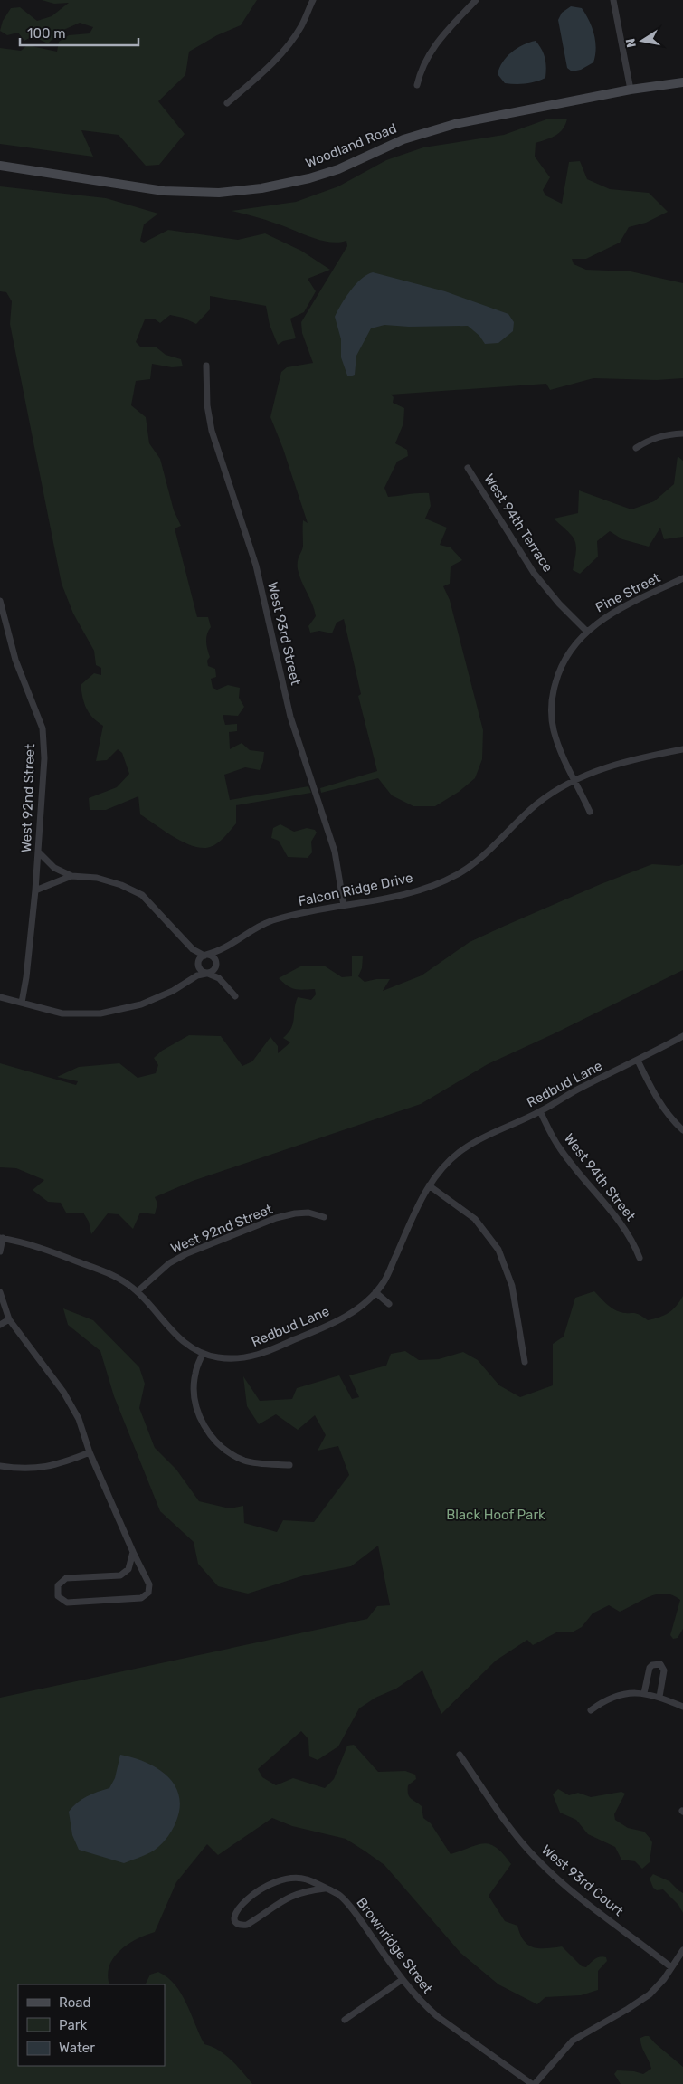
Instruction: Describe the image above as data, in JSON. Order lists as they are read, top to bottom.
{
  "streets": {
    "main road": ["Woodland Road"],
    "street": [
      "West 94th Terrace",
      "Pine Street",
      "West 93rd Street",
      "West 92nd Street",
      "Falcon Ridge Drive",
      "Redbud Lane",
      "West 94th Street",
      "West 93rd Court",
      "Brownridge Street"
    ]
  },
  "crossings": [
    ["West 94th Terrace", "Pine Street"],
    ["Pine Street", "Falcon Ridge Drive"],
    ["West 93rd Street", "Falcon Ridge Drive"],
    ["West 92nd Street", "Redbud Lane"],
    ["Redbud Lane", "West 94th Street"]
  ],
  "parks": ["Black Hoof Park"],
  "legend": ["Road", "Park", "Water"],
  "scale_bar": "100 m",
  "north": "left"
}
